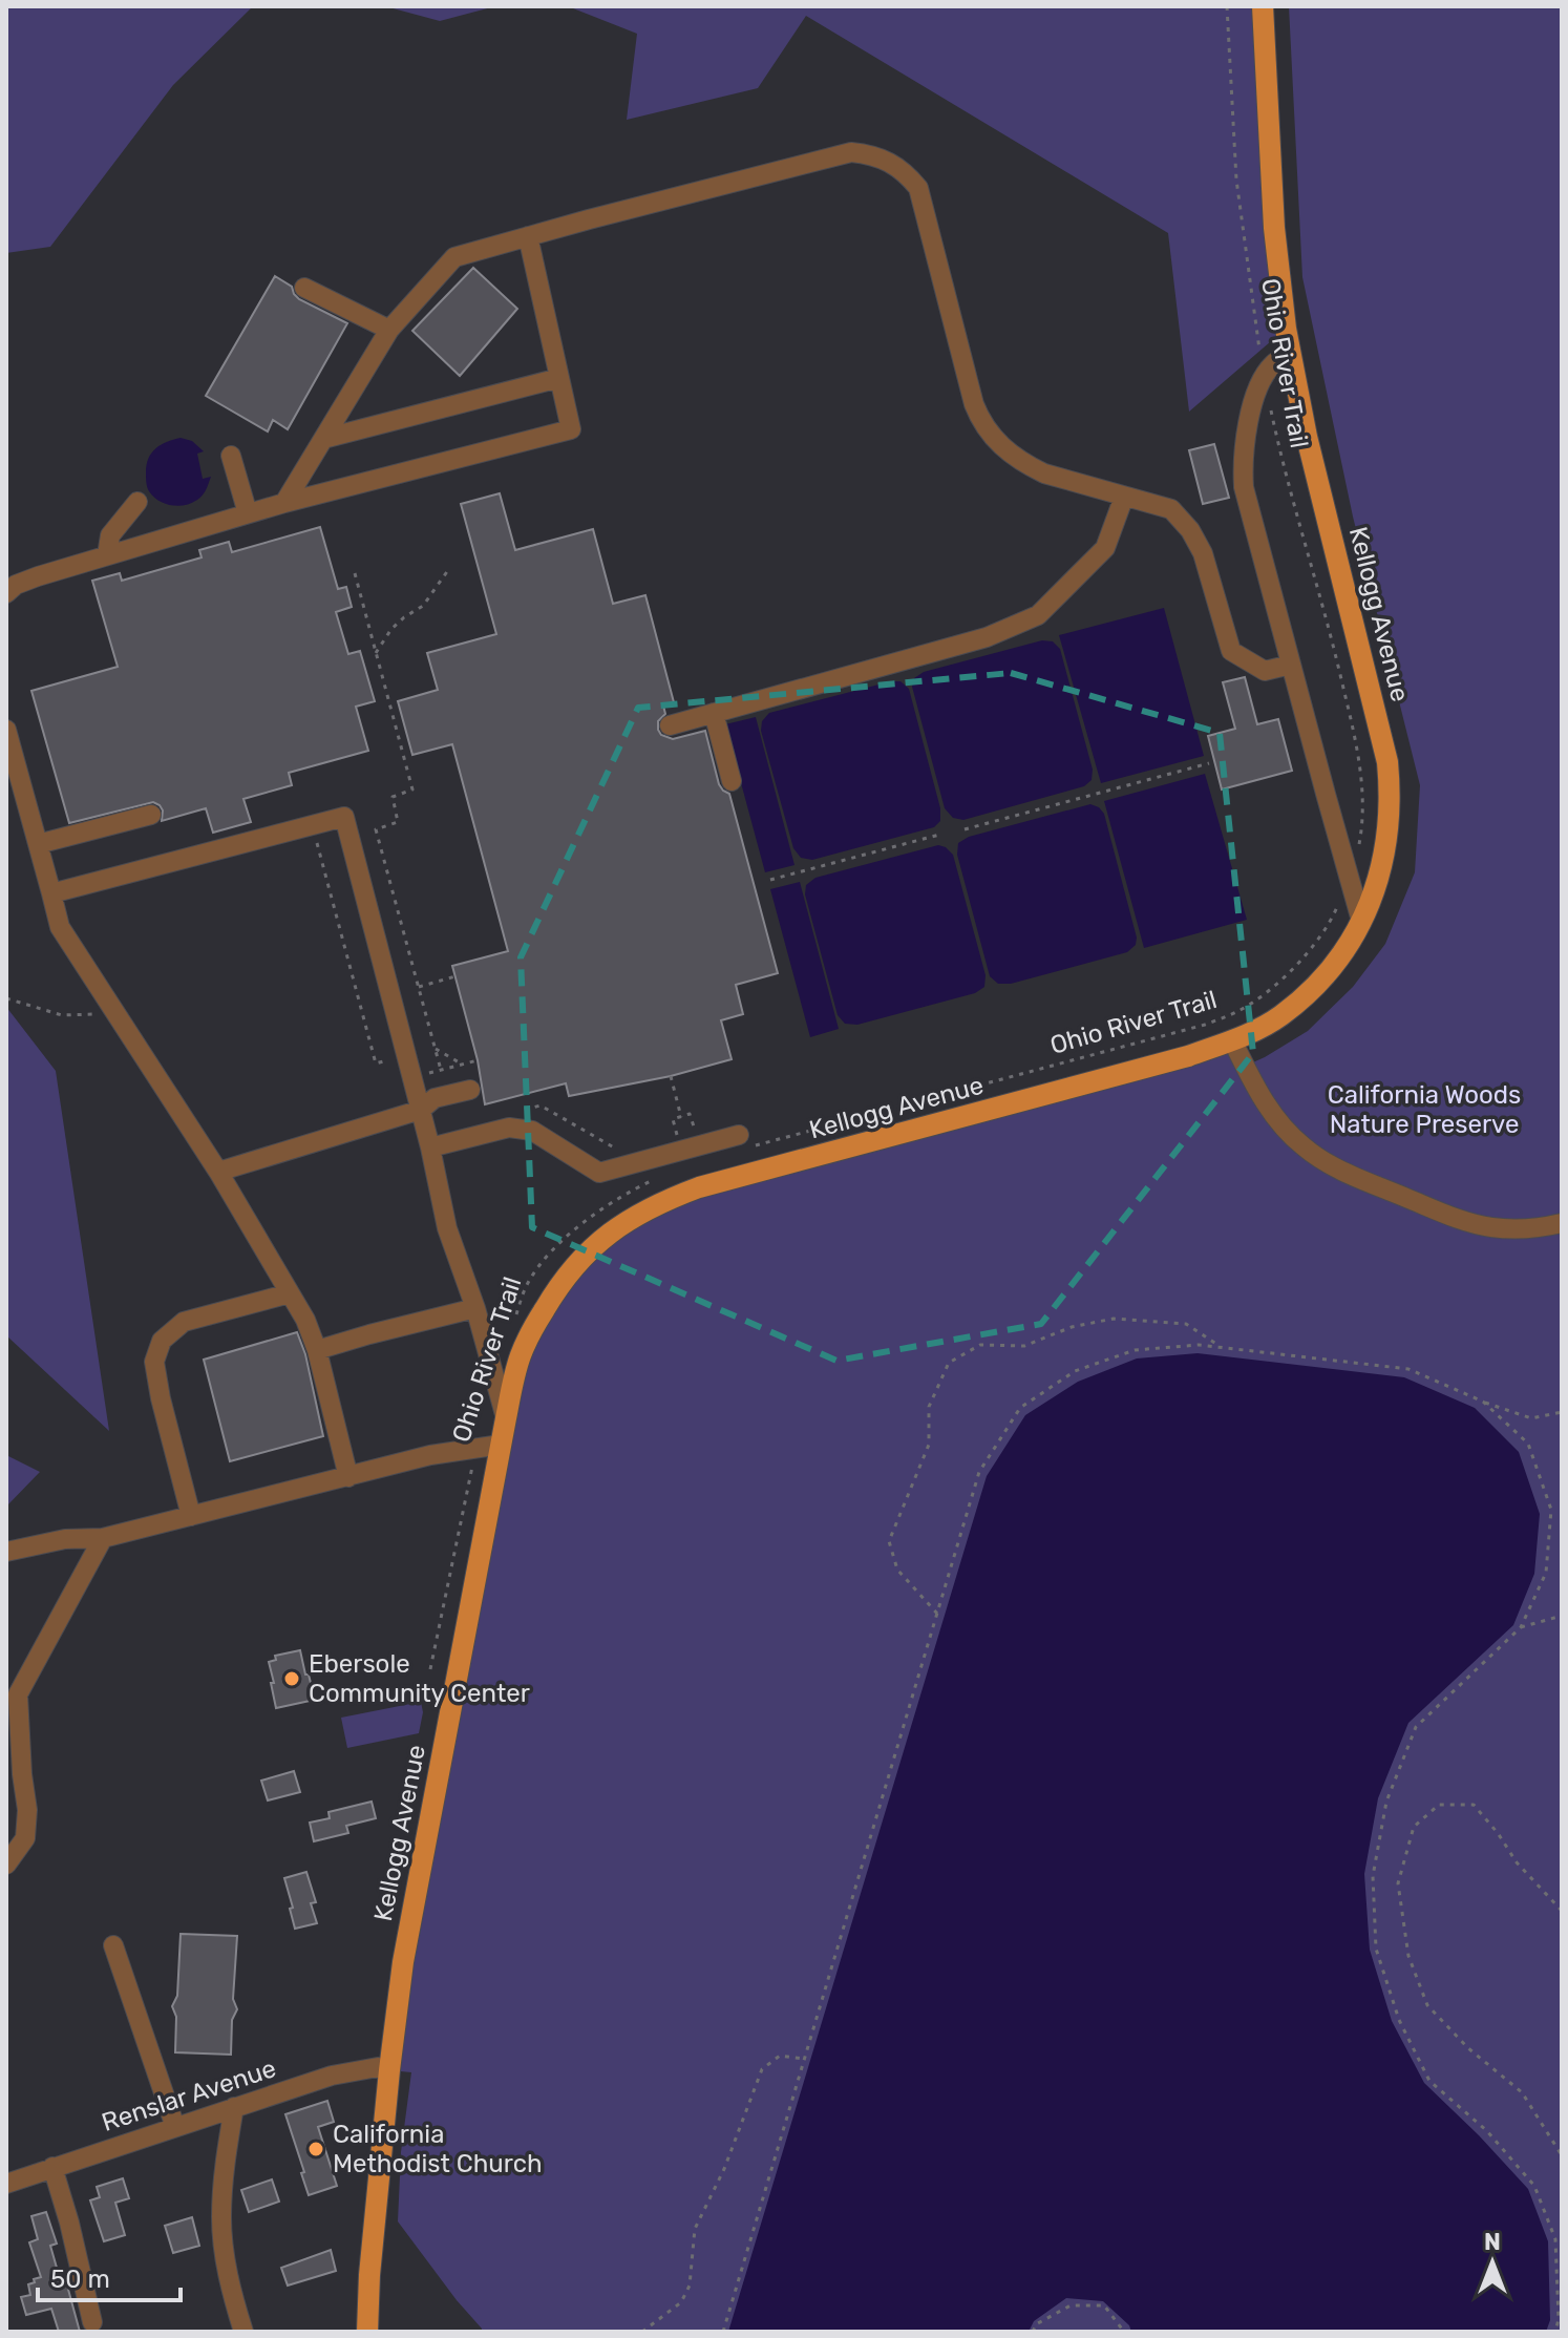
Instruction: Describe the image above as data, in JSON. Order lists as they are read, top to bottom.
{
  "streets": {
    "main road": ["Kellogg Avenue"],
    "street": ["Renslar Avenue"],
    "path": ["Ohio River Trail"]
  },
  "crossings": [
    ["Kellogg Avenue", "Renslar Avenue"]
  ],
  "parks": ["California Woods Nature Preserve"],
  "places": ["Ebersole Community Center", "California Methodist Church"],
  "scale_bar": "50 m",
  "north": "top"
}
